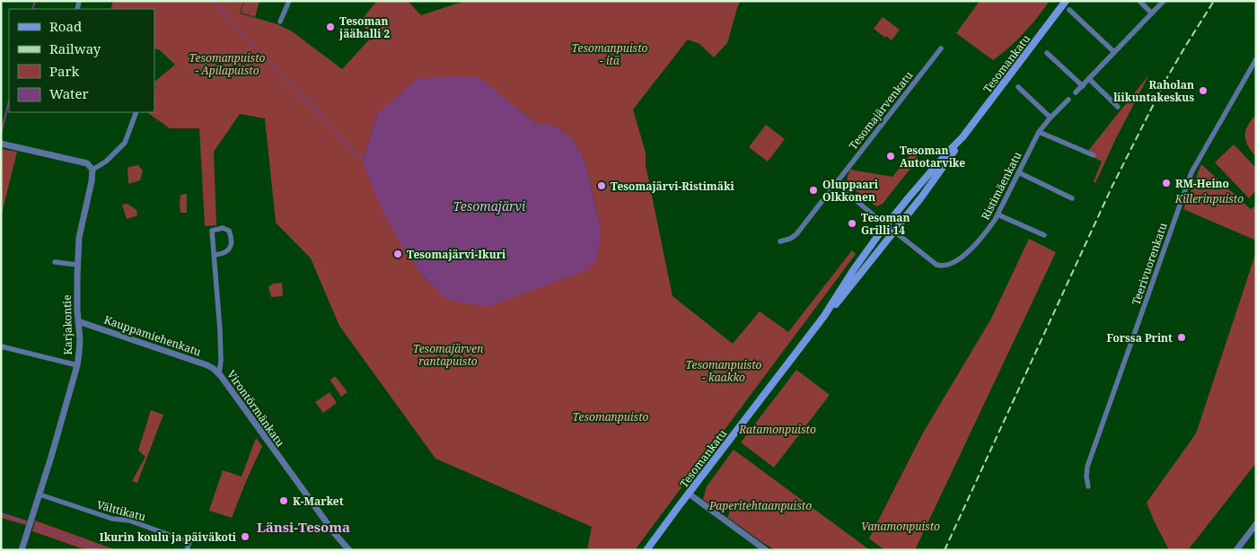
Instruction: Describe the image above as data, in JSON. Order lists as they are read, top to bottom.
{
  "streets": {
    "main road": ["Tesomankatu"],
    "street": [
      "Tesomajärvenkatu",
      "Ristimäenkatu",
      "Teerivuorenkatu",
      "Karjakontie",
      "Kauppamiehenkatu",
      "Virontörmänkatu",
      "Välttikatu"
    ]
  },
  "crossings": [
    ["Tesomankatu", "Ristimäenkatu"],
    ["Karjakontie", "Kauppamiehenkatu"],
    ["Karjakontie", "Välttikatu"],
    ["Kauppamiehenkatu", "Virontörmänkatu"]
  ],
  "districts": ["Länsi-Tesoma"],
  "water": ["Tesomajärvi"],
  "parks": [
    "Tesomanpuisto - itä",
    "Tesomanpuisto - Apilapuisto",
    "Killerinpuisto",
    "Tesomajärven rantapuisto",
    "Tesomanpuisto - kaakko",
    "Tesomanpuisto",
    "Ratamonpuisto",
    "Paperitehtaanpuisto",
    "Vanamonpuisto"
  ],
  "places": [
    "Tesoman jäähalli 2",
    "Raholan liikuntakeskus",
    "Tesoman Autotarvike",
    "RM-Heino",
    "Tesomajärvi-Ristimäki",
    "Oluppaari Olkkonen",
    "Tesoman Grilli 14",
    "Tesomajärvi-Ikuri",
    "Forssa Print",
    "K-Market",
    "Ikurin koulu ja päiväkoti"
  ],
  "legend": [
    "Road",
    "Railway",
    "Park",
    "Water"
  ]
}
